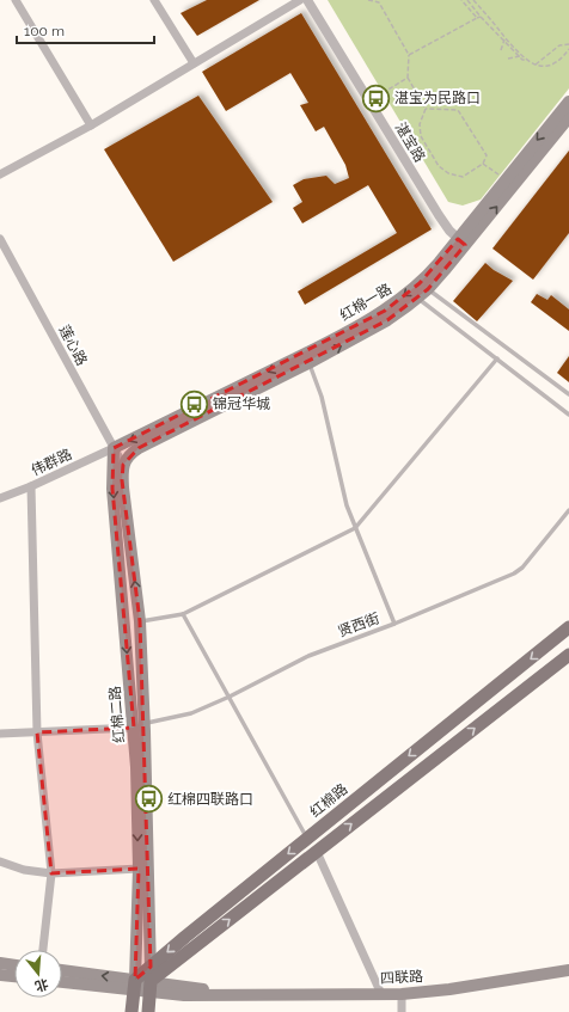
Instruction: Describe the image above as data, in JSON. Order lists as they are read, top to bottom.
{
  "streets": {
    "main road": [
      "红棉一路",
      "红棉二路",
      "红棉路",
      "四联路"
    ],
    "street": ["湛宝路", "莲心路", "伟群路"],
    "lane": ["贤西街"]
  },
  "crossings": [
    ["湛宝路", "红棉一路"],
    ["红棉一路", "莲心路"],
    ["红棉一路", "伟群路"],
    ["红棉一路", "红棉二路"],
    ["莲心路", "伟群路"],
    ["莲心路", "红棉二路"],
    ["伟群路", "红棉二路"],
    ["贤西街", "红棉二路"],
    ["红棉二路", "红棉路"],
    ["红棉二路", "四联路"],
    ["红棉路", "四联路"]
  ],
  "places": {
    "bus stop": ["湛宝为民路口", "锦冠华城", "红棉四联路口"]
  },
  "scale_bar": "100 m",
  "north": "bottom"
}
